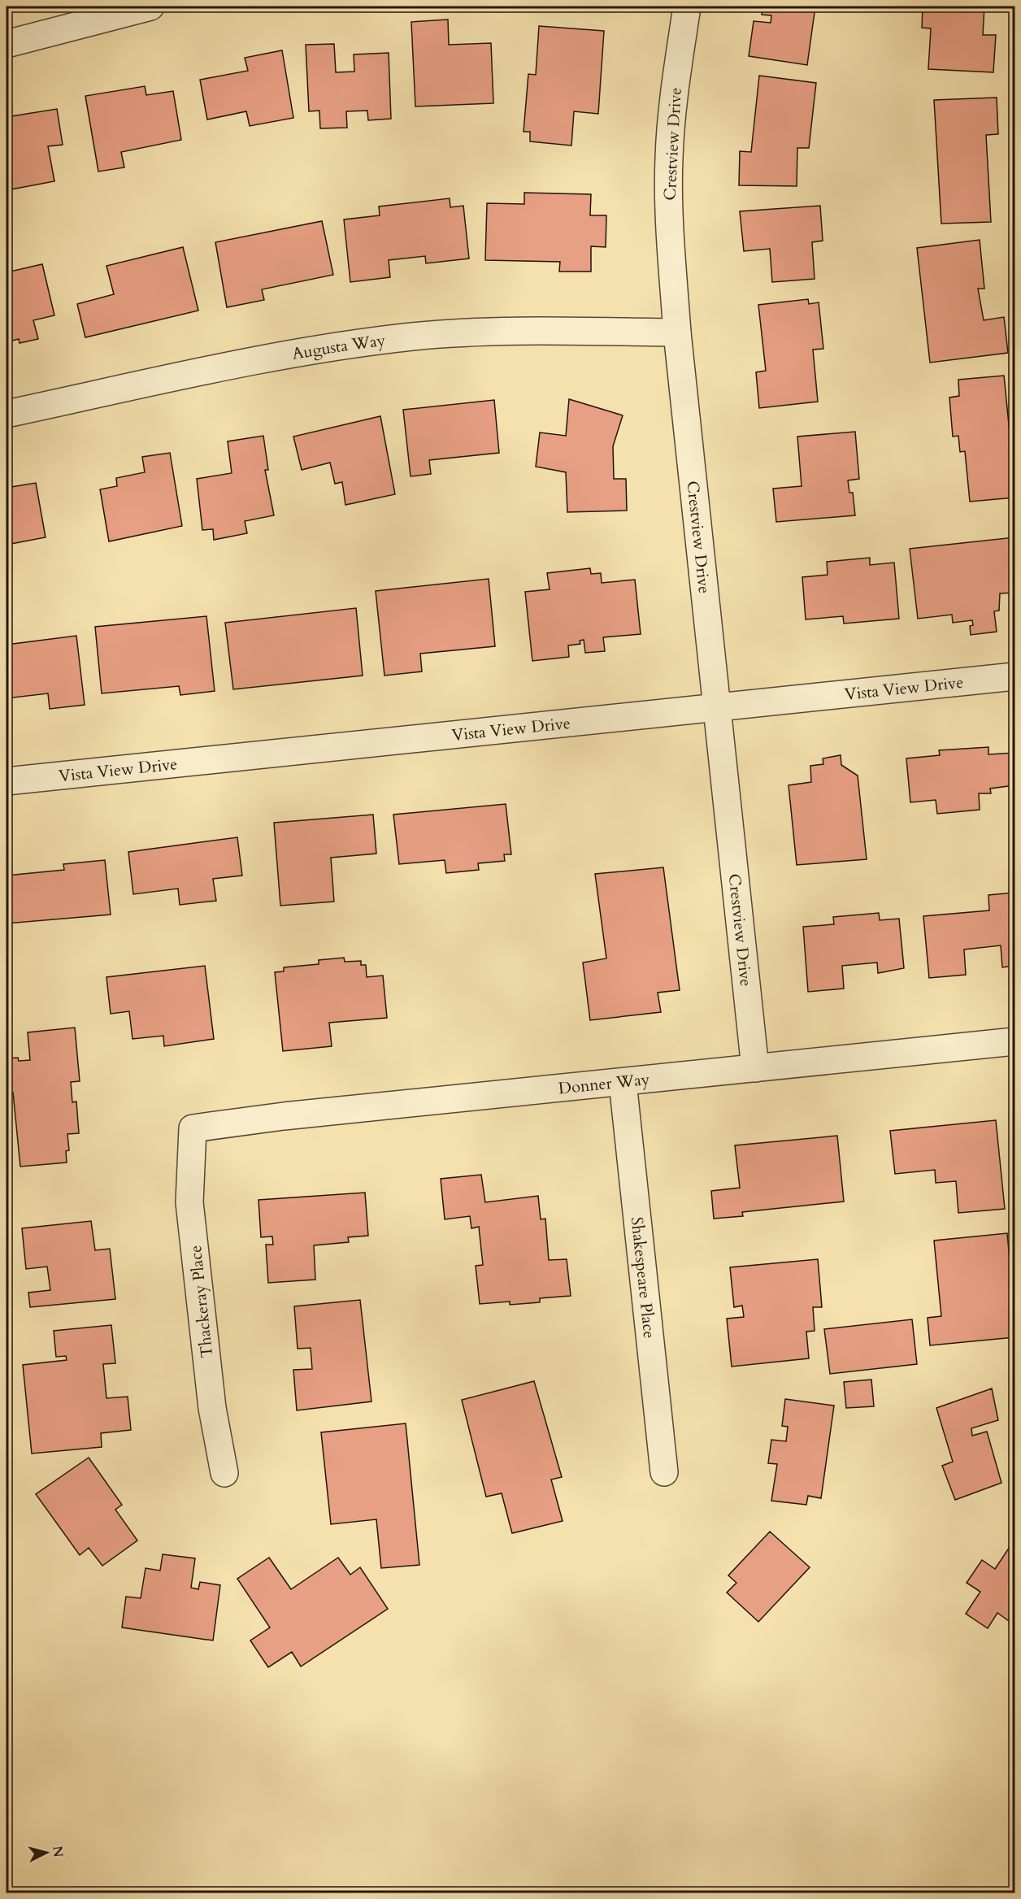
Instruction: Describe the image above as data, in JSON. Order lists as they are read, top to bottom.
{
  "streets": {
    "street": [
      "Crestview Drive",
      "Augusta Way",
      "Vista View Drive",
      "Donner Way",
      "Shakespeare Place",
      "Thackeray Place"
    ]
  },
  "crossings": [
    ["Crestview Drive", "Augusta Way"],
    ["Crestview Drive", "Vista View Drive"],
    ["Crestview Drive", "Donner Way"],
    ["Donner Way", "Shakespeare Place"],
    ["Donner Way", "Thackeray Place"]
  ],
  "north": "right"
}
